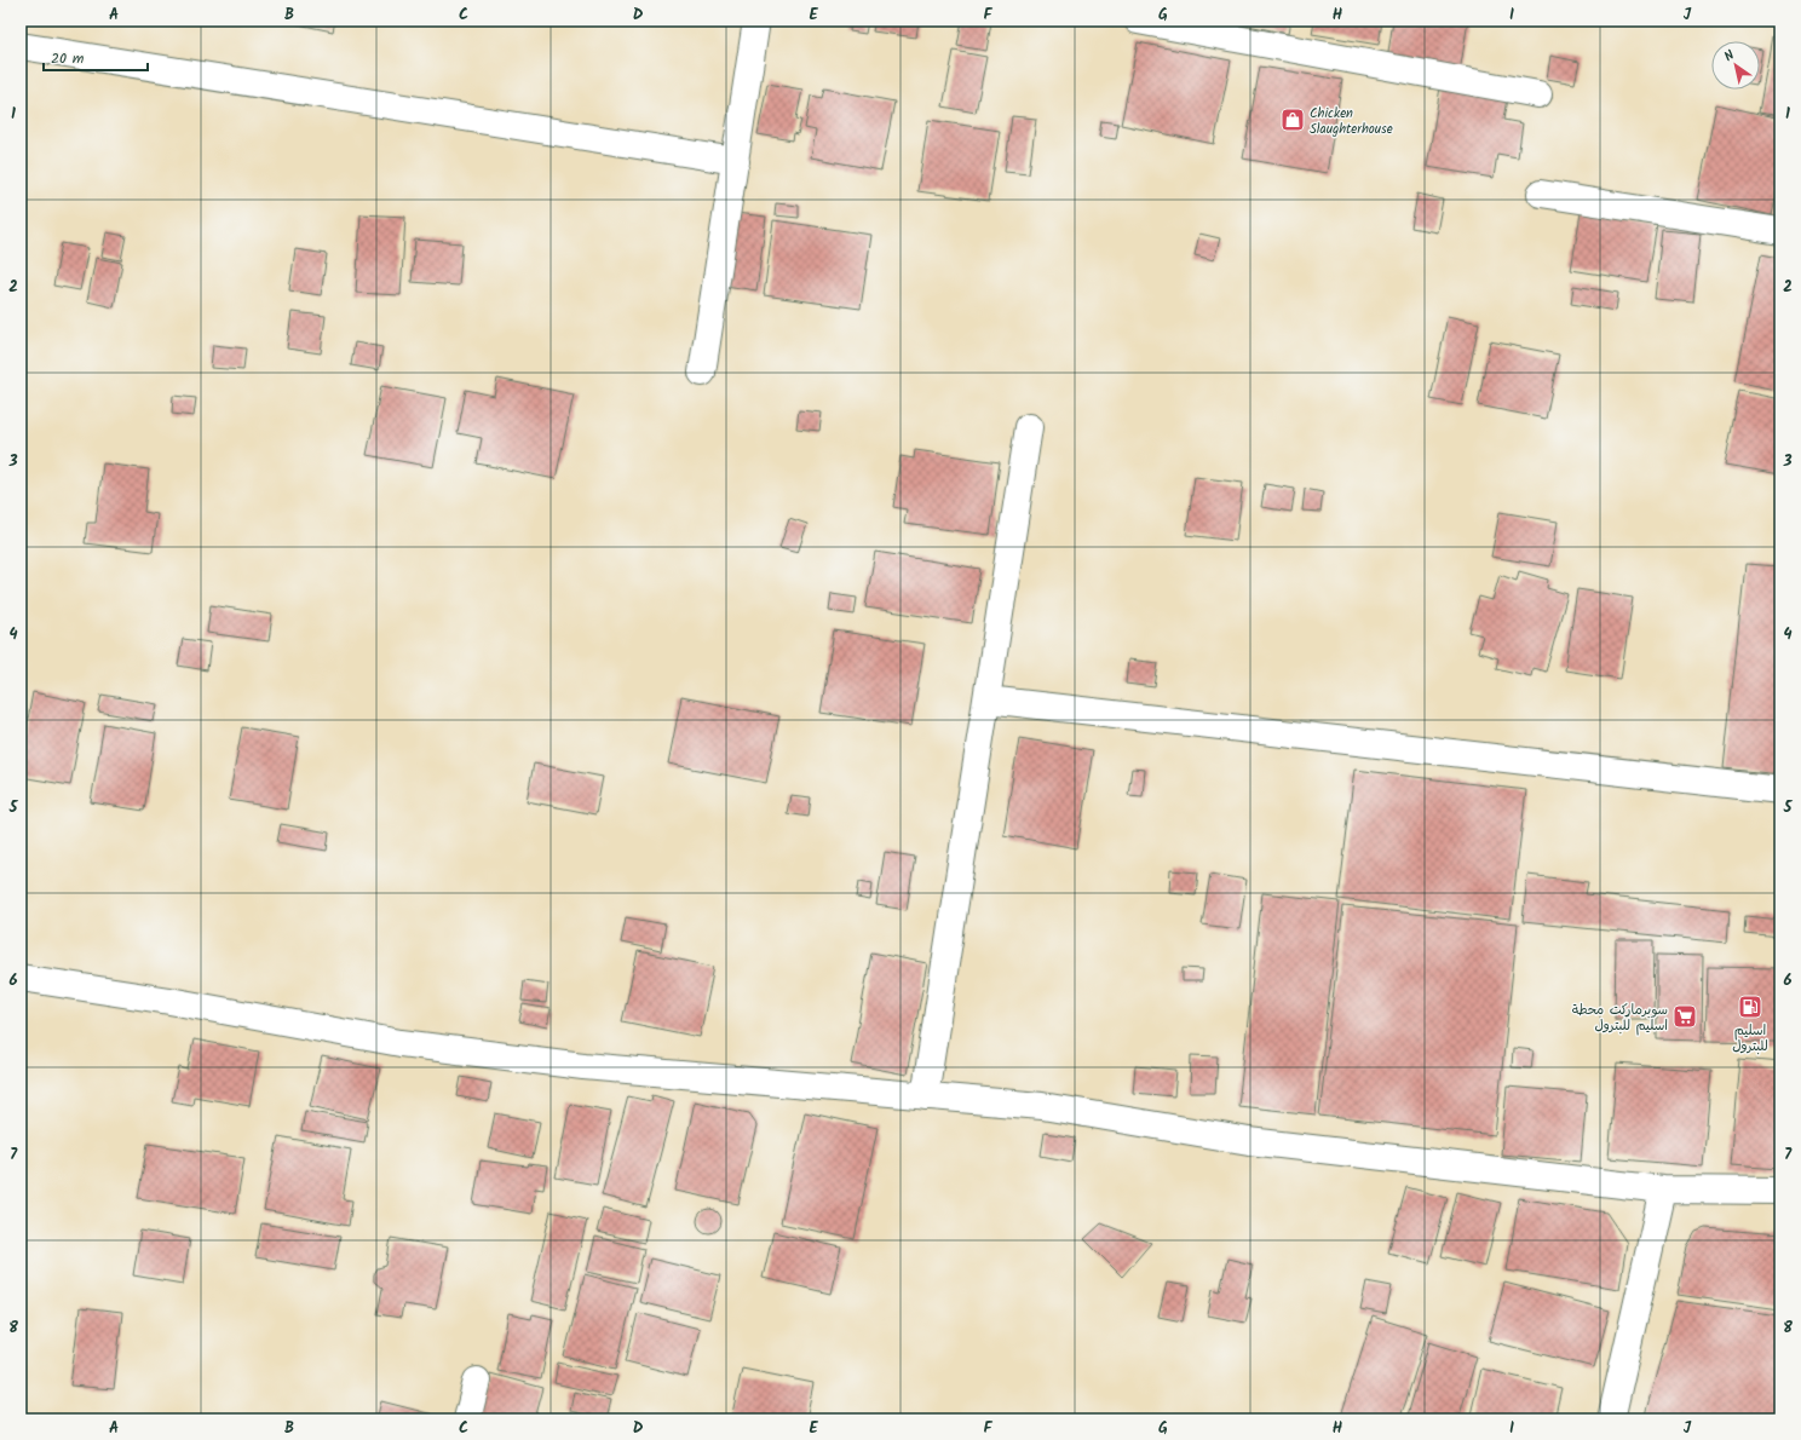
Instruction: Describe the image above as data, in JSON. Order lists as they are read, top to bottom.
{
  "places": {
    "shop": ["Chicken Slaughterhouse"],
    "fuel station": ["اسليم للبترول"],
    "supermarket": ["سوبرماركت محطة اسليم للبترول"]
  },
  "scale_bar": "20 m",
  "north": "top left",
  "grid": {
    "columns": [
      "A",
      "B",
      "C",
      "D",
      "E",
      "F",
      "G",
      "H",
      "I",
      "J"
    ],
    "rows": [
      "1",
      "2",
      "3",
      "4",
      "5",
      "6",
      "7",
      "8"
    ]
  }
}
